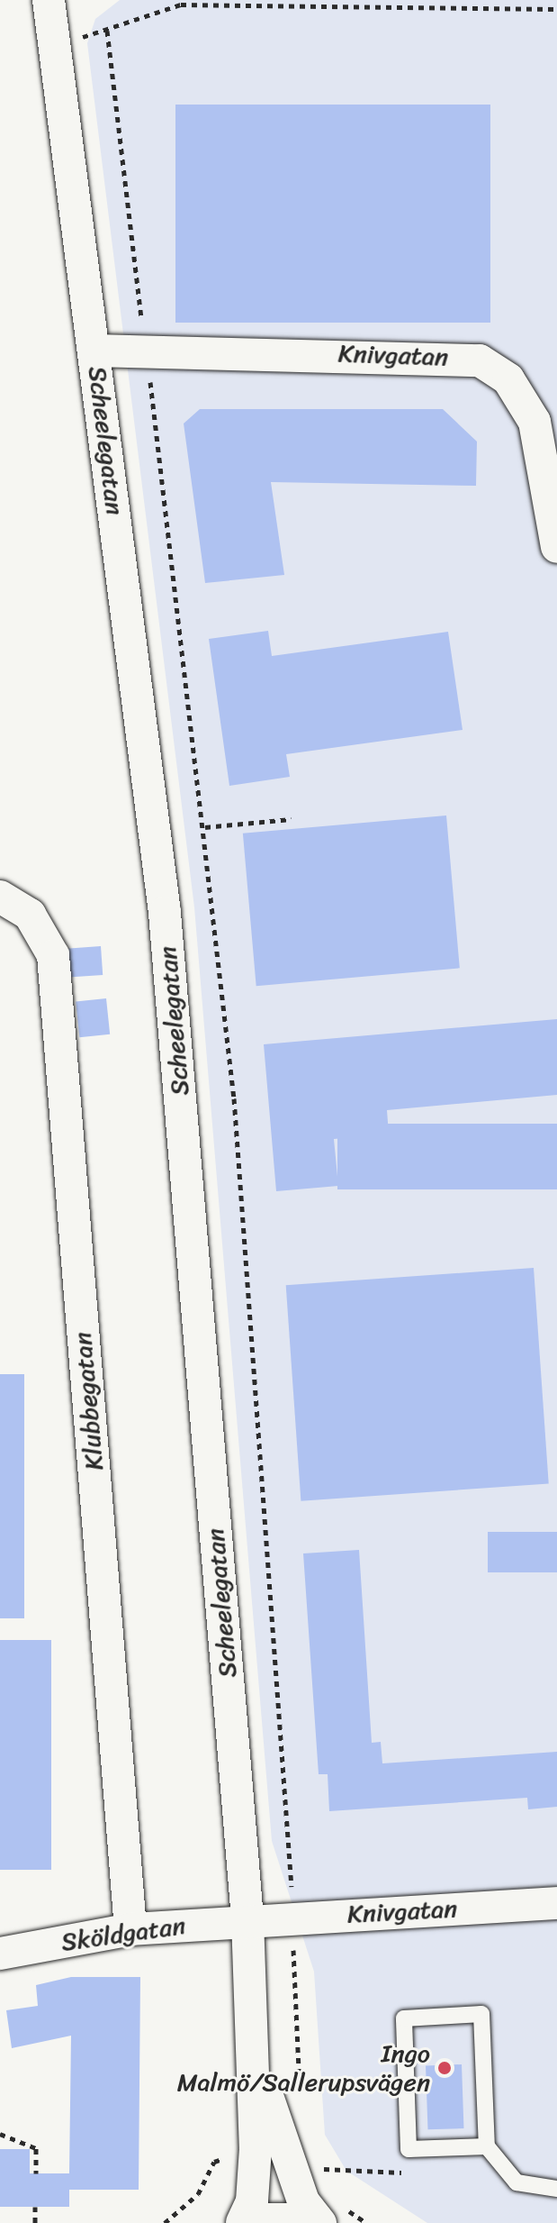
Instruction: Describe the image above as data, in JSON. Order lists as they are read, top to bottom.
{
  "streets": {
    "street": [
      "Knivgatan",
      "Scheelegatan",
      "Klubbegatan",
      "Sköldgatan"
    ]
  },
  "crossings": [
    ["Knivgatan", "Scheelegatan"],
    ["Knivgatan", "Sköldgatan"],
    ["Scheelegatan", "Sköldgatan"],
    ["Klubbegatan", "Sköldgatan"]
  ],
  "places": ["Ingo Malmö/Sallerupsvägen"]
}
